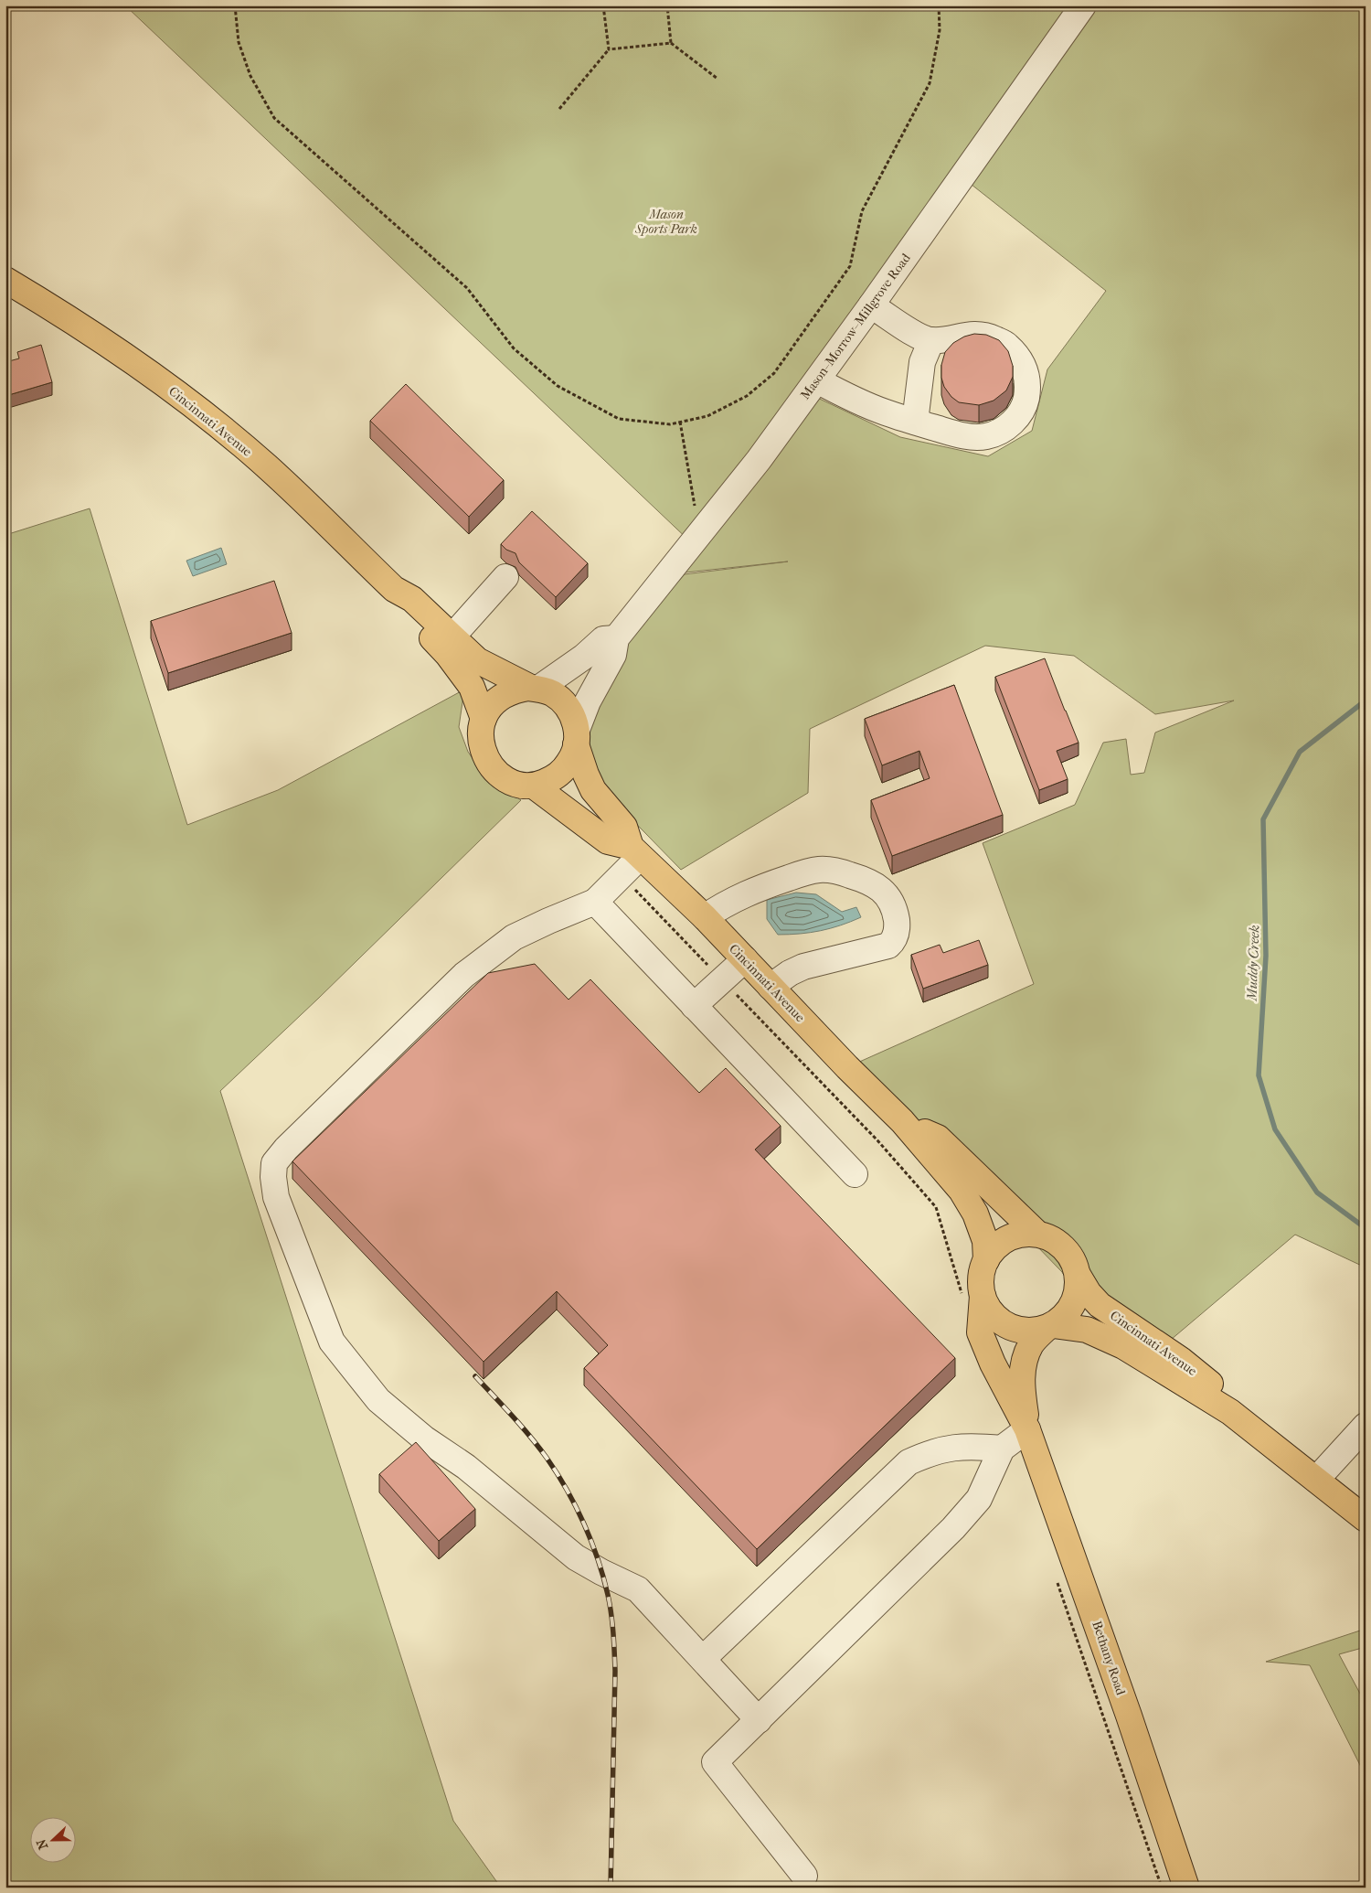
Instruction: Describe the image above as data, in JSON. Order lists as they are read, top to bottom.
{
  "streets": {
    "main road": ["Cincinnati Avenue", "Bethany Road"],
    "street": ["Mason–Morrow–Millgrove Road"]
  },
  "crossings": [
    ["Mason–Morrow–Millgrove Road", "Cincinnati Avenue"],
    ["Cincinnati Avenue", "Bethany Road"]
  ],
  "water": ["Muddy Creek"],
  "parks": ["Mason Sports Park"],
  "north": "left"
}
